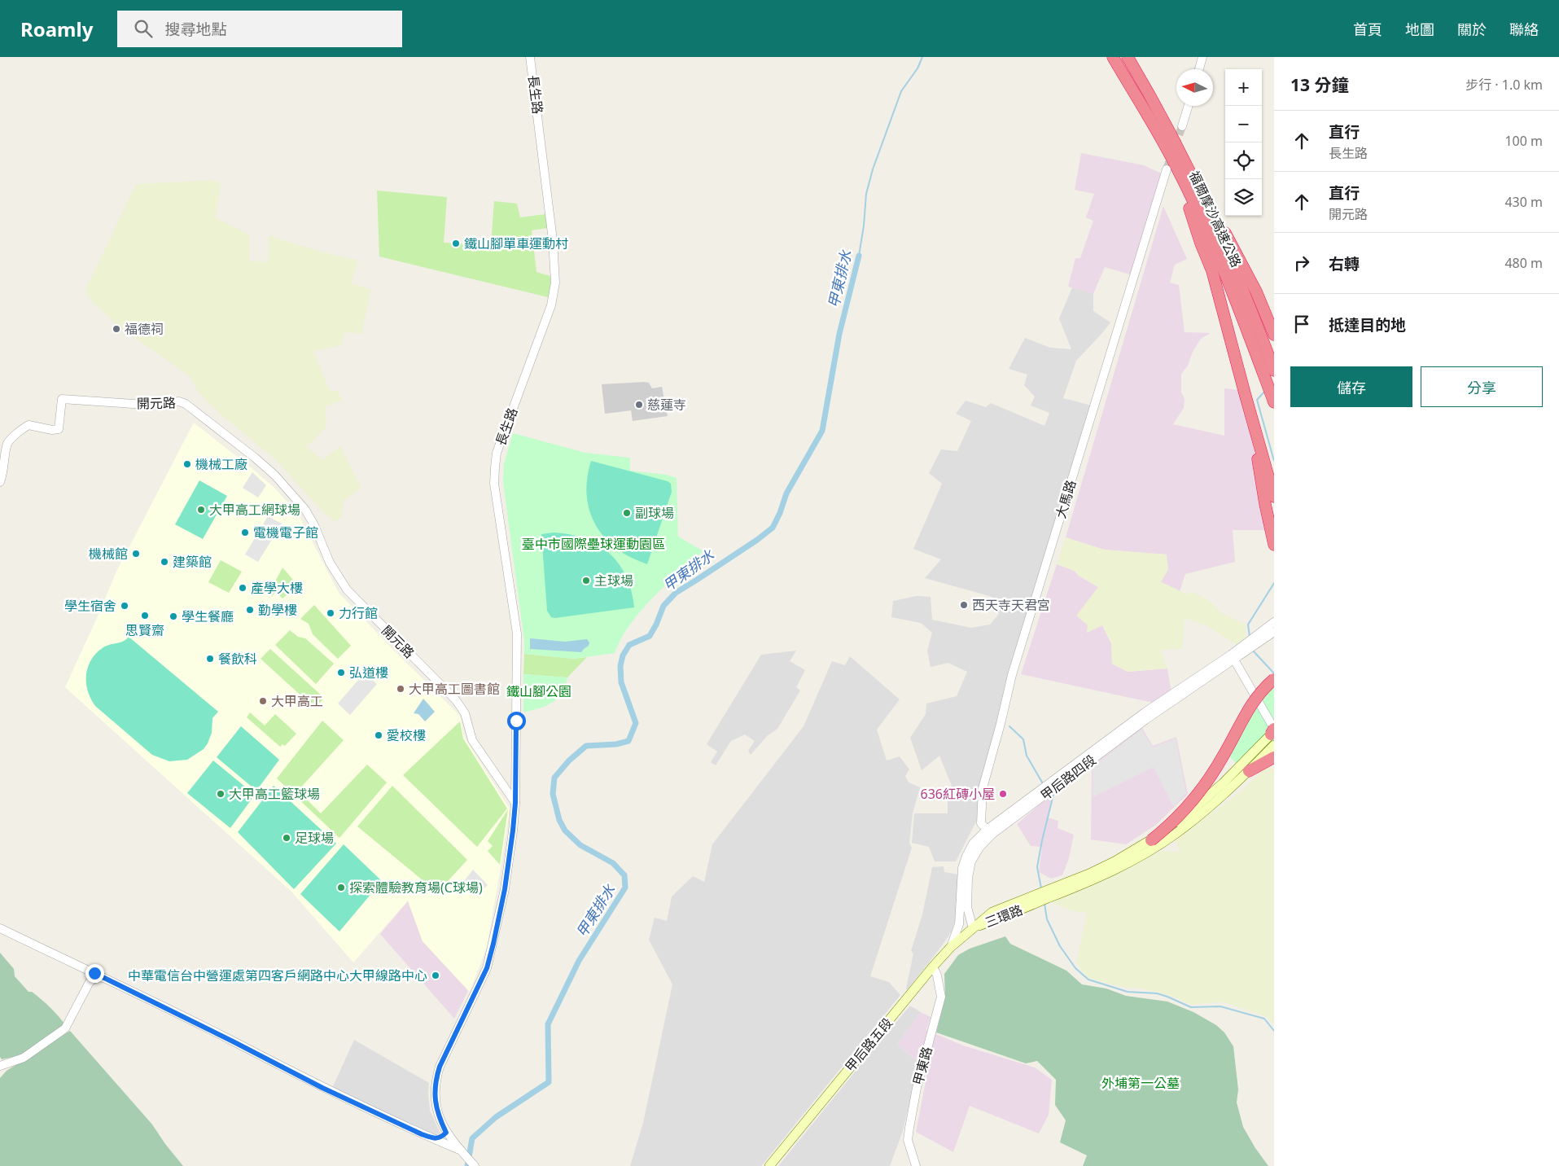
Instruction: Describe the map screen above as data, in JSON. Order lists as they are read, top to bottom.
{
  "streets": {
    "highway": ["福爾摩沙高速公路"],
    "main road": ["三環路", "甲后路五段"],
    "street": [
      "長生路",
      "開元路",
      "大馬路",
      "甲后路四段",
      "甲東路"
    ]
  },
  "crossings": [
    ["長生路", "開元路"],
    ["福爾摩沙高速公路", "大馬路"],
    ["大馬路", "甲后路四段"],
    ["甲后路四段", "三環路"],
    ["甲后路四段", "甲后路五段"],
    ["三環路", "甲后路五段"],
    ["甲后路五段", "甲東路"]
  ],
  "water": ["甲東排水"],
  "parks": ["臺中市國際壘球運動園區", "鐵山腳公園", "外埔第一公墓"],
  "places": [
    "鐵山腳單車運動村",
    "福德祠",
    "慈蓮寺",
    "機械工廠",
    "大甲高工網球場",
    "副球場",
    "電機電子館",
    "機械館",
    "建築館",
    "主球場",
    "產學大樓",
    "西天寺天君宮",
    "學生宿舍",
    "勤學樓",
    "力行館",
    "思賢齋",
    "學生餐廳",
    "餐飲科",
    "弘道樓",
    "大甲高工圖書館",
    "大甲高工",
    "愛校樓",
    "大甲高工籃球場",
    "636紅磚小屋",
    "足球場",
    "探索體驗教育場(C球場)",
    "中華電信台中營運處第四客戶網路中心大甲線路中心"
  ],
  "north": "left",
  "page": {
    "header": "Roamly",
    "search": "搜尋地點",
    "nav": [
      "首頁",
      "地圖",
      "關於",
      "聯絡"
    ],
    "heading": ["13 分鐘", "步行 · 1.0 km"],
    "map_buttons": ["+", "−"],
    "list": [
      ["直行", "長生路", "100 m"],
      ["直行", "開元路", "430 m"],
      ["右轉", "480 m"],
      "抵達目的地"
    ],
    "buttons": ["儲存", "分享"]
  }
}
